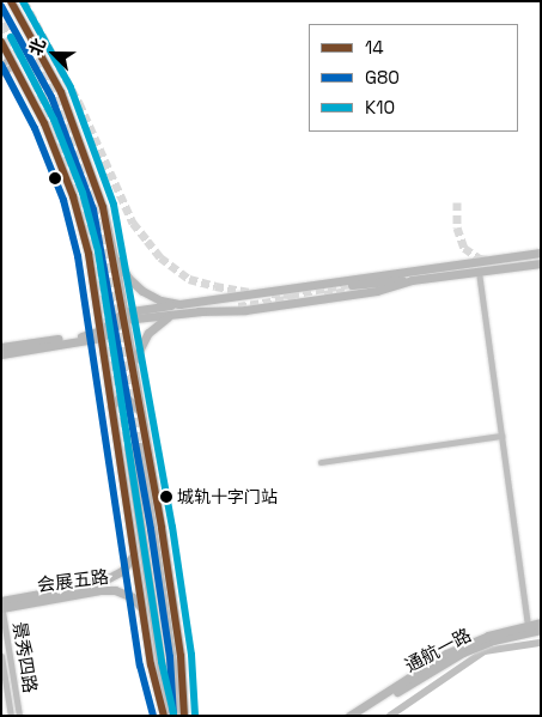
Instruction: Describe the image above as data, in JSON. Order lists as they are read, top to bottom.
{
  "streets": {
    "main road": ["会展五路", "通航一路"],
    "street": ["景秀四路"]
  },
  "crossings": [
    ["会展五路", "景秀四路"]
  ],
  "places": ["城轨十字门站"],
  "lines": ["transit line 14", "transit line K10", "transit line G80"],
  "legend": ["14", "G80", "K10"],
  "north": "top left"
}
